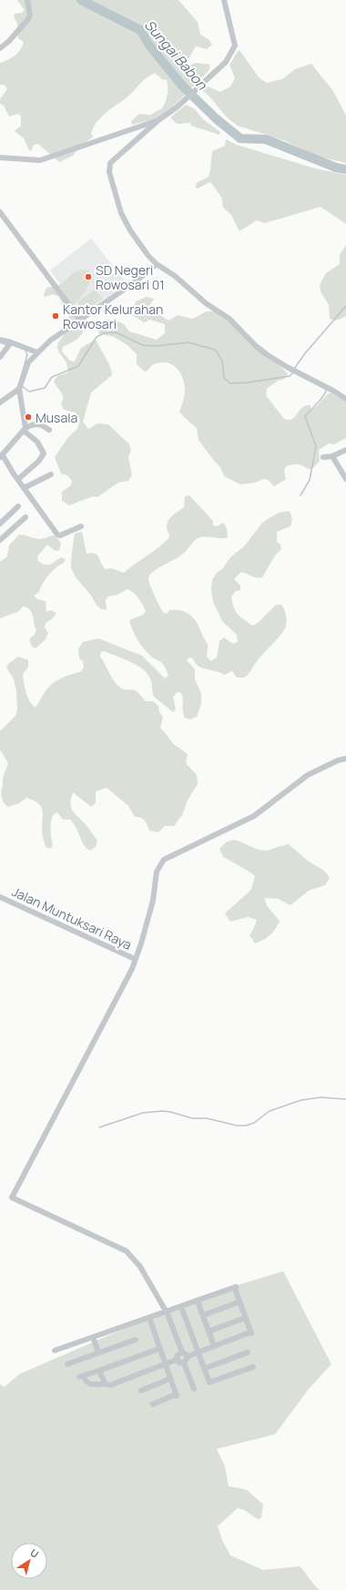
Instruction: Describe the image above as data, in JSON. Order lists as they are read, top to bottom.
{
  "streets": {
    "street": ["Jalan Muntuksari Raya"]
  },
  "water": ["Sungai Babon"],
  "places": ["SD Negeri Rowosari 01", "Kantor Kelurahan Rowosari", "Musala"],
  "north": "top right"
}
